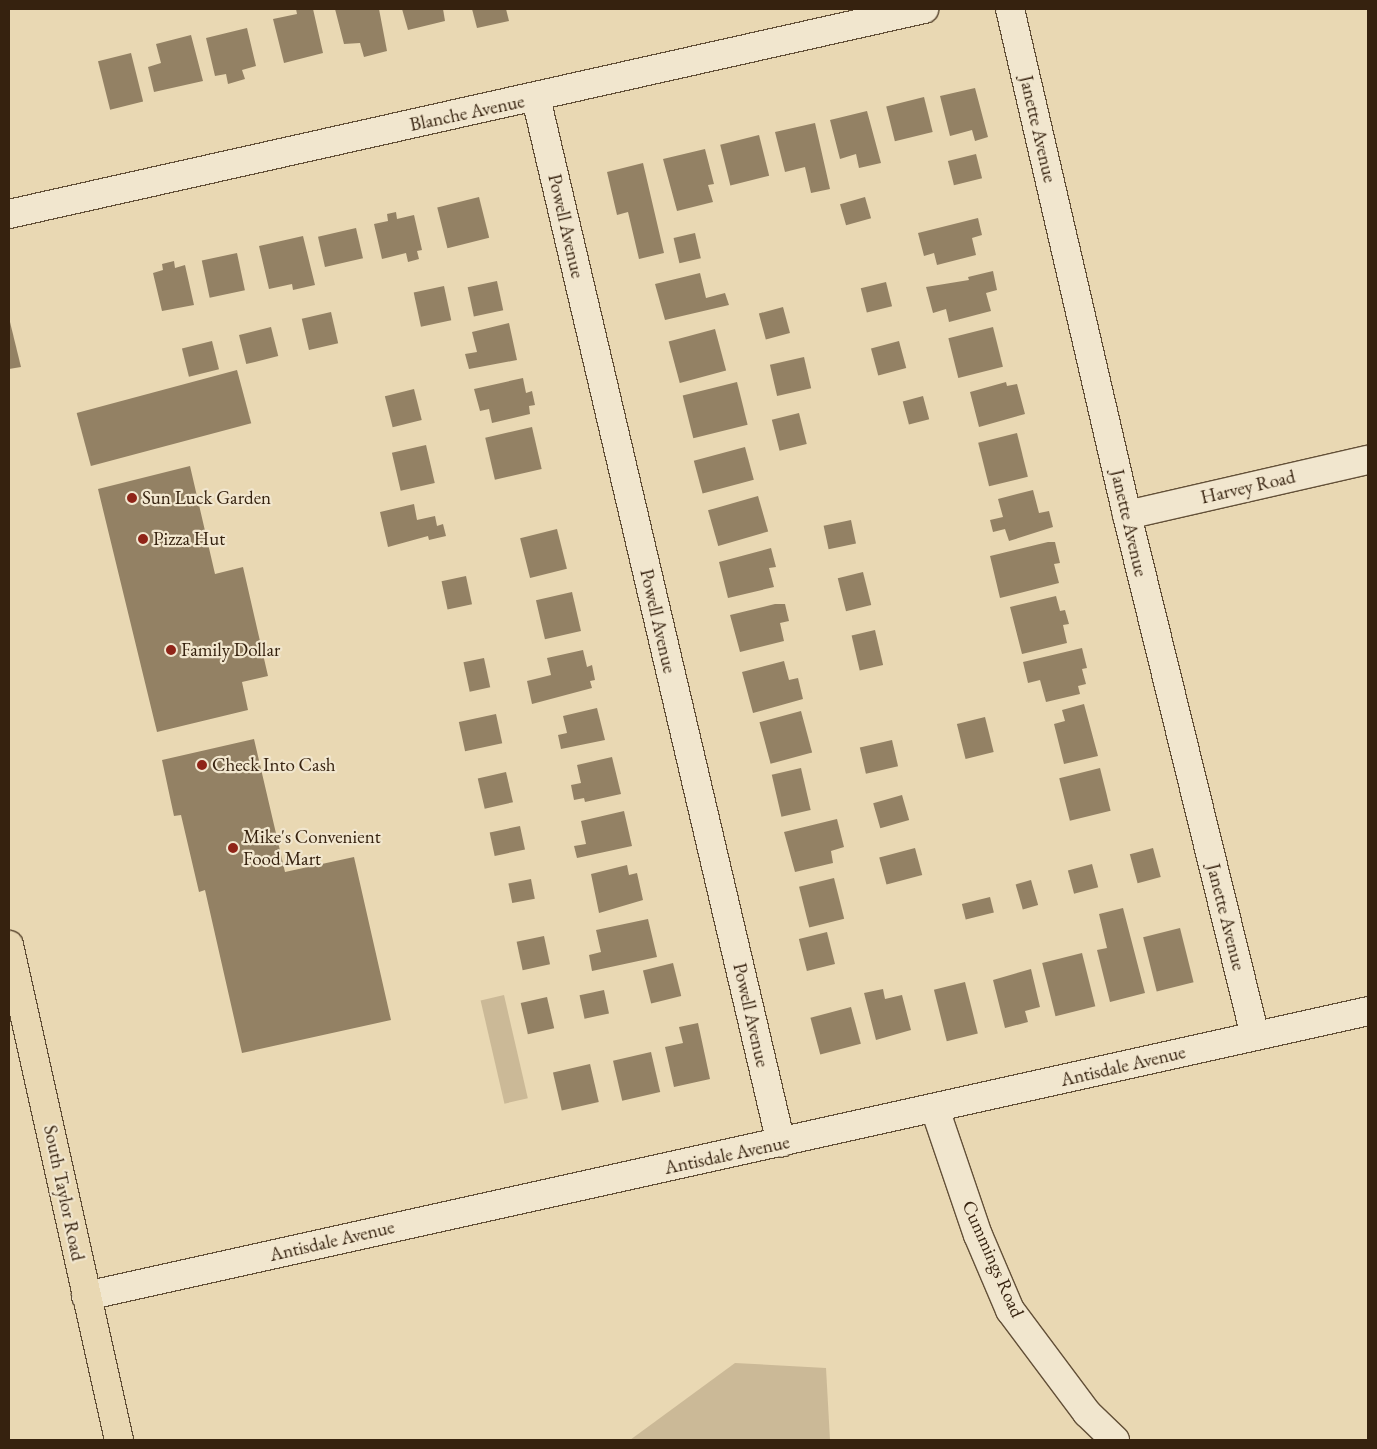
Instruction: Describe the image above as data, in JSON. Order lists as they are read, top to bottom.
{
  "streets": {
    "main road": ["South Taylor Road"],
    "street": [
      "Blanche Avenue",
      "Janette Avenue",
      "Powell Avenue",
      "Harvey Road",
      "Antisdale Avenue",
      "Cummings Road"
    ]
  },
  "crossings": [
    ["Blanche Avenue", "Powell Avenue"],
    ["Janette Avenue", "Harvey Road"],
    ["Janette Avenue", "Antisdale Avenue"],
    ["Powell Avenue", "Antisdale Avenue"],
    ["Antisdale Avenue", "South Taylor Road"],
    ["Antisdale Avenue", "Cummings Road"]
  ],
  "places": [
    "Sun Luck Garden",
    "Pizza Hut",
    "Family Dollar",
    "Check Into Cash",
    "Mike's Convenient Food Mart"
  ]
}
